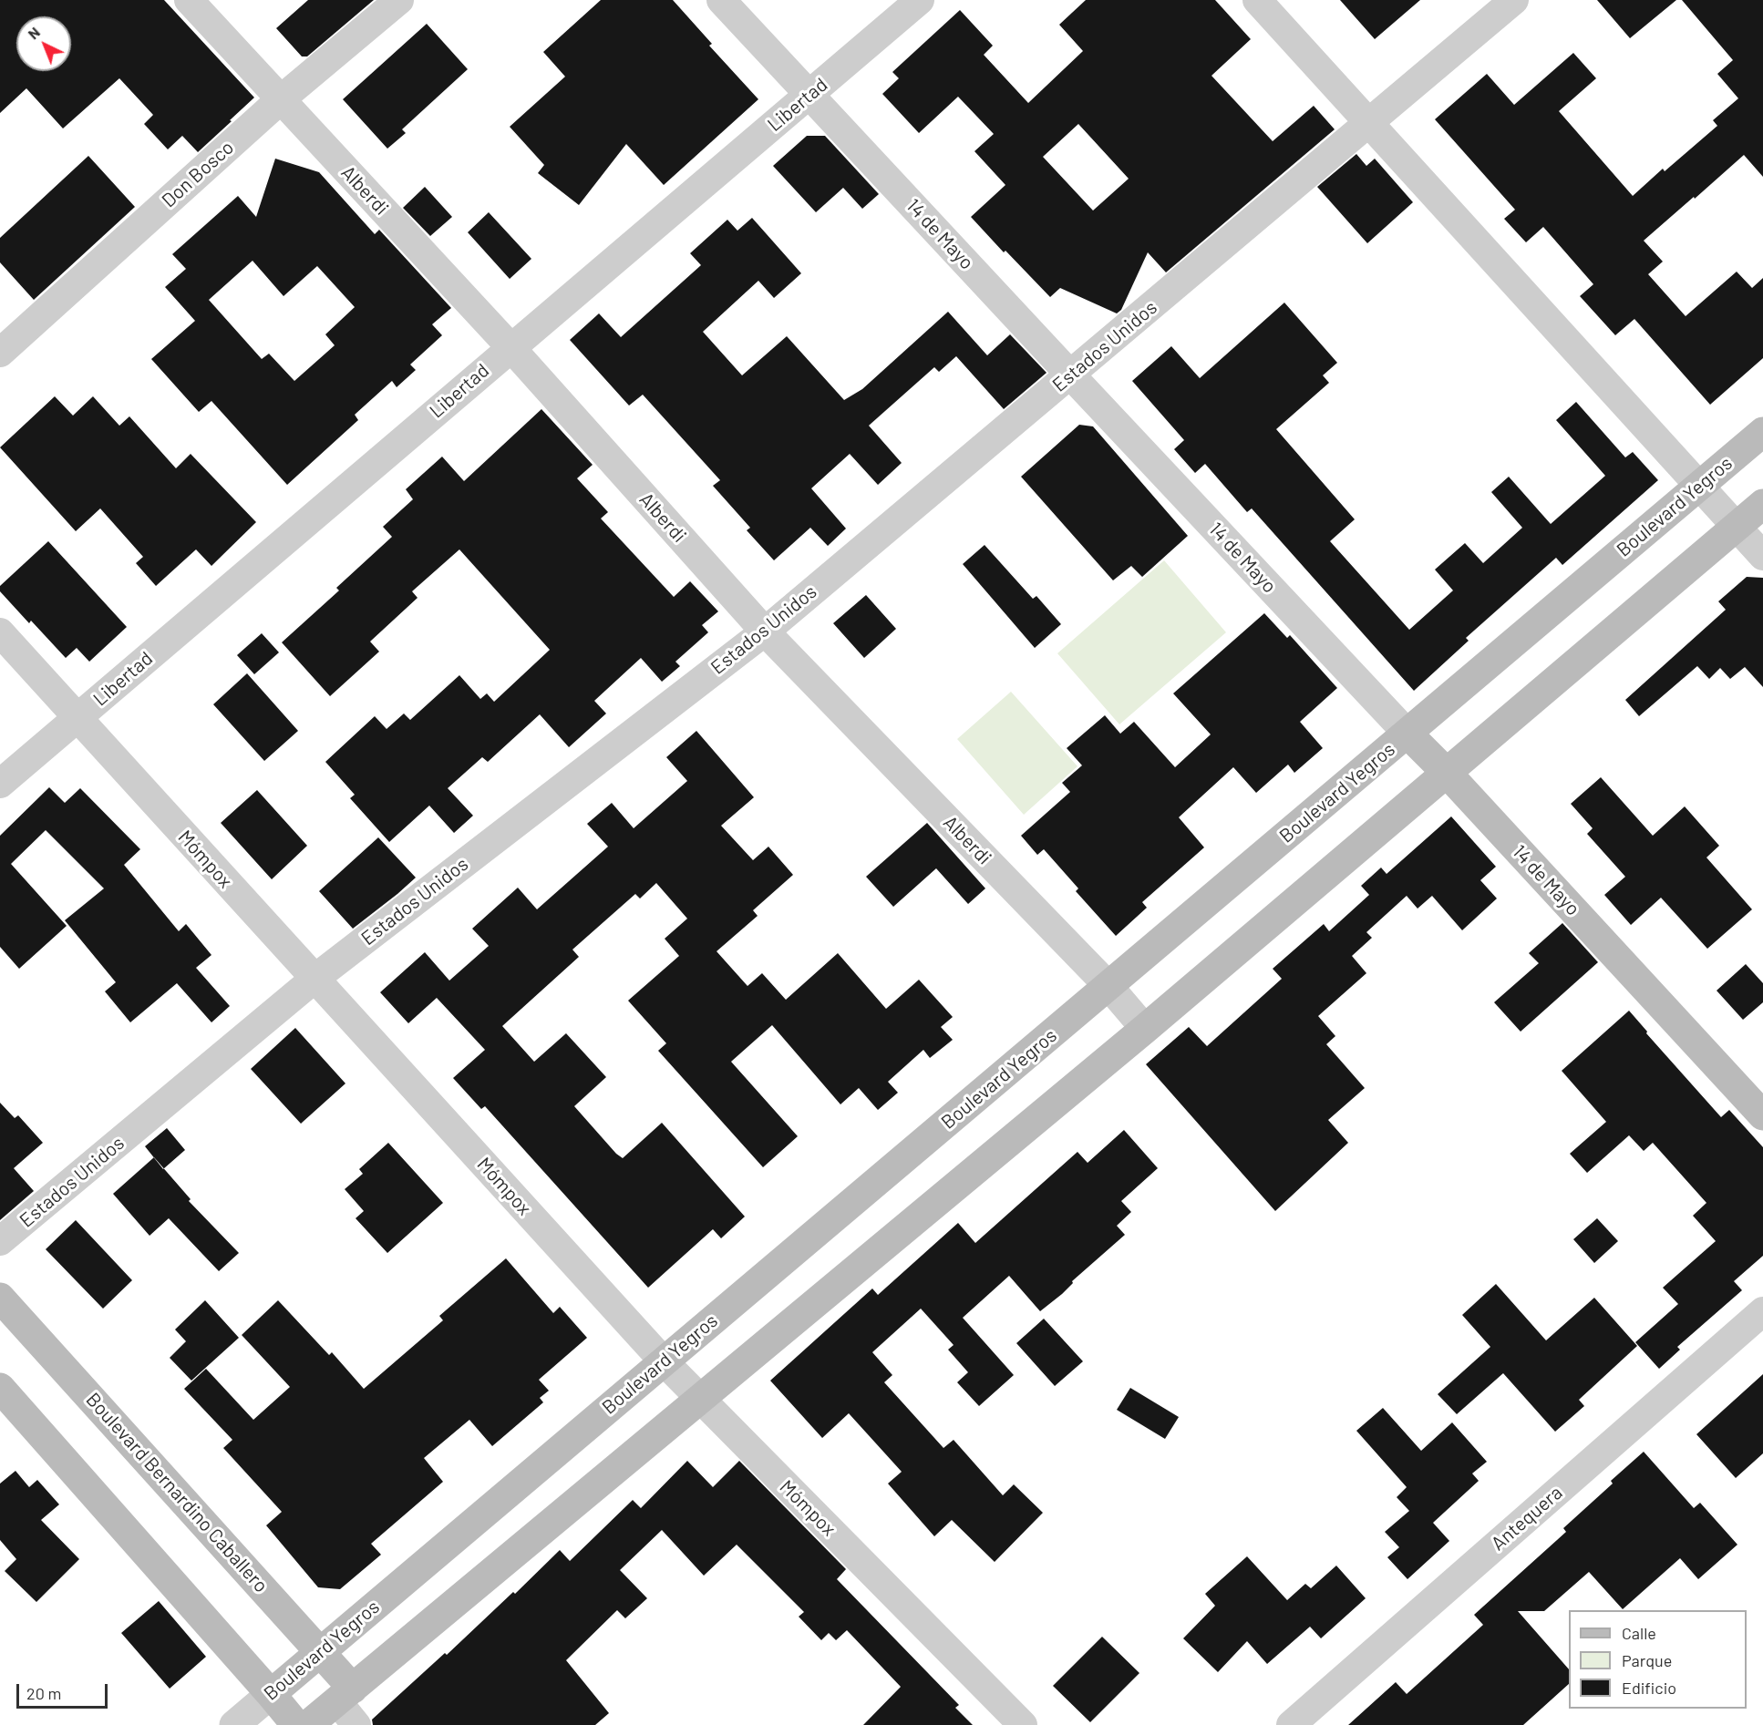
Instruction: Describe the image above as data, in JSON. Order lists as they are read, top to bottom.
{
  "streets": {
    "main road": ["14 de Mayo", "Boulevard Yegros", "Boulevard Bernardino Caballero"],
    "street": [
      "Libertad",
      "Don Bosco",
      "Alberdi",
      "Estados Unidos",
      "Mómpox",
      "Antequera"
    ]
  },
  "crossings": [
    ["Libertad", "Alberdi"],
    ["Libertad", "14 de Mayo"],
    ["Libertad", "Mómpox"],
    ["Don Bosco", "Alberdi"],
    ["Alberdi", "Estados Unidos"],
    ["Alberdi", "Boulevard Yegros"],
    ["14 de Mayo", "Estados Unidos"],
    ["14 de Mayo", "Boulevard Yegros"],
    ["Estados Unidos", "Mómpox"],
    ["Boulevard Yegros", "Mómpox"],
    ["Boulevard Yegros", "Boulevard Bernardino Caballero"]
  ],
  "legend": ["Calle", "Parque", "Edificio"],
  "scale_bar": "20 m",
  "north": "top left"
}
